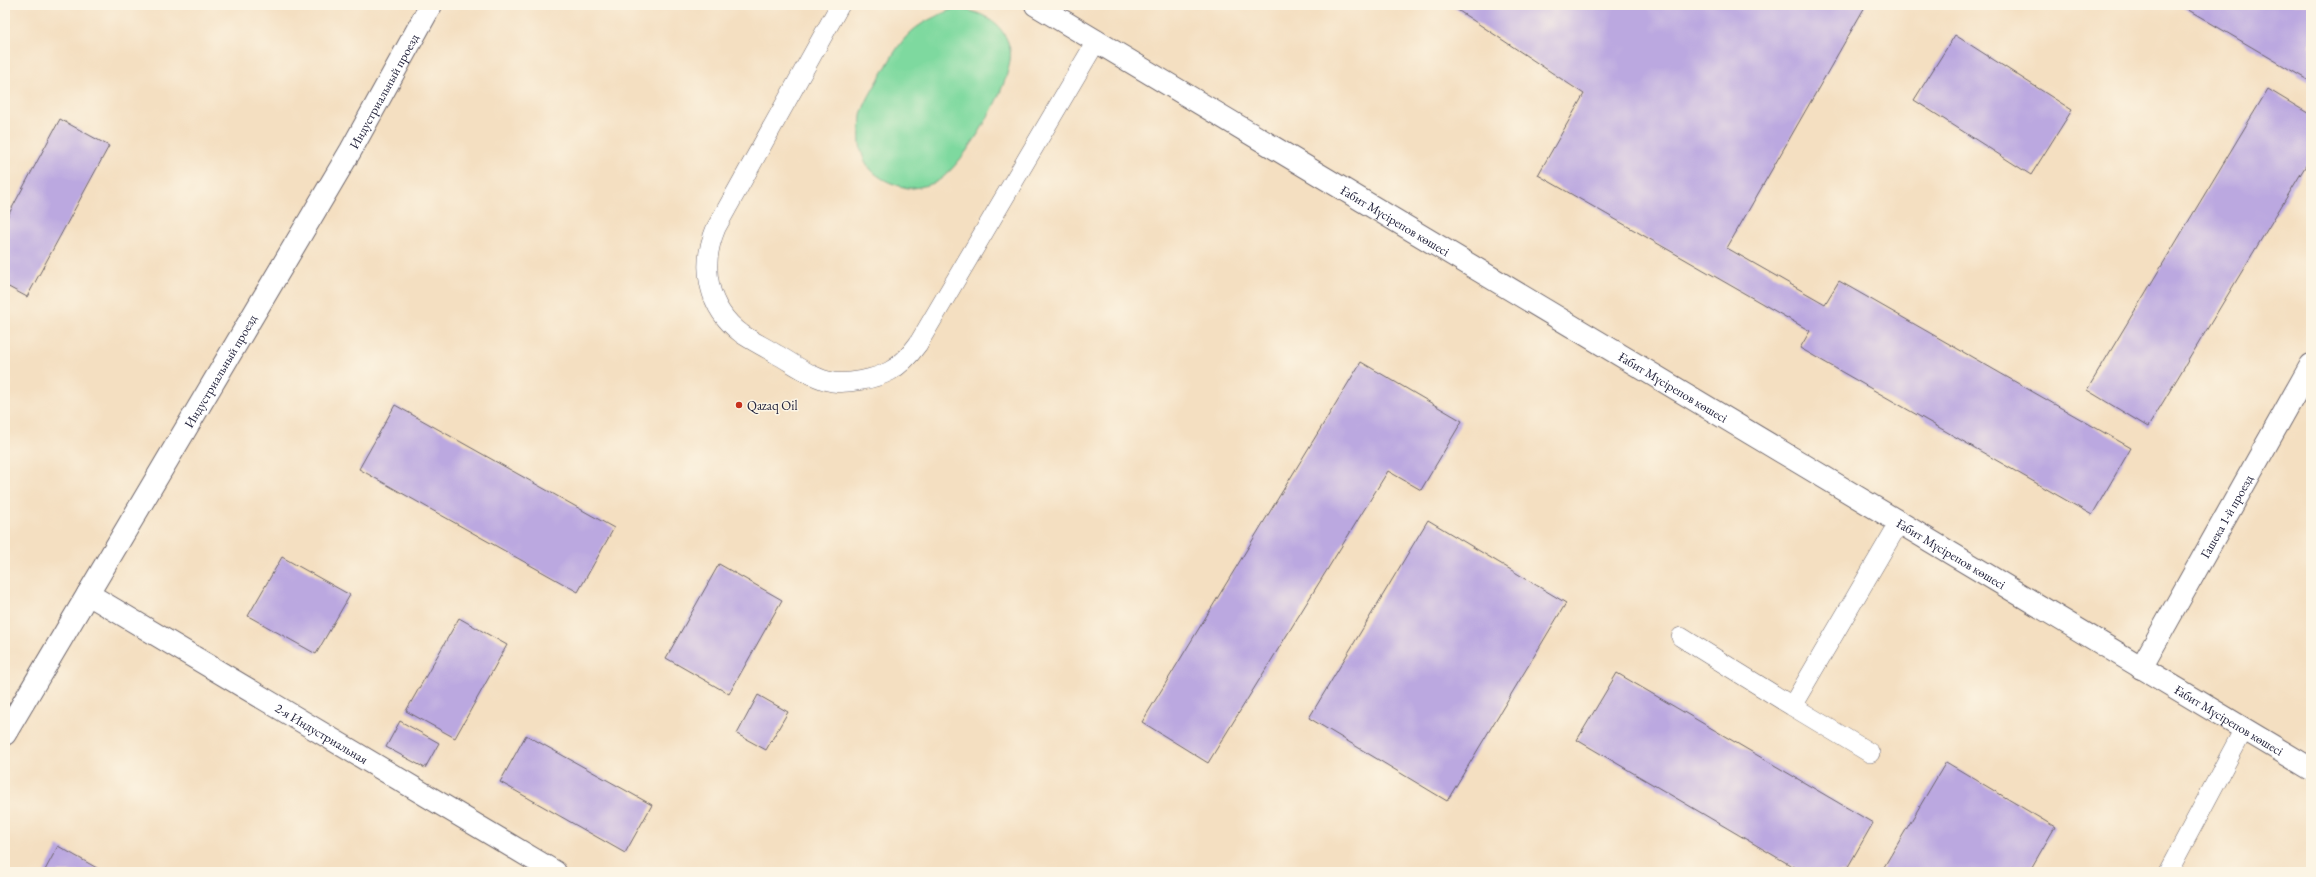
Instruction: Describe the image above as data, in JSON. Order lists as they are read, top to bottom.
{
  "streets": {
    "main road": [
      "Индустриальный проезд",
      "Ғабит Мүсірепов көшесі",
      "Гашека 1-й проезд",
      "2-я Индустриальная"
    ]
  },
  "crossings": [
    ["Индустриальный проезд", "2-я Индустриальная"],
    ["Ғабит Мүсірепов көшесі", "Гашека 1-й проезд"]
  ],
  "places": ["Qazaq Oil"]
}
